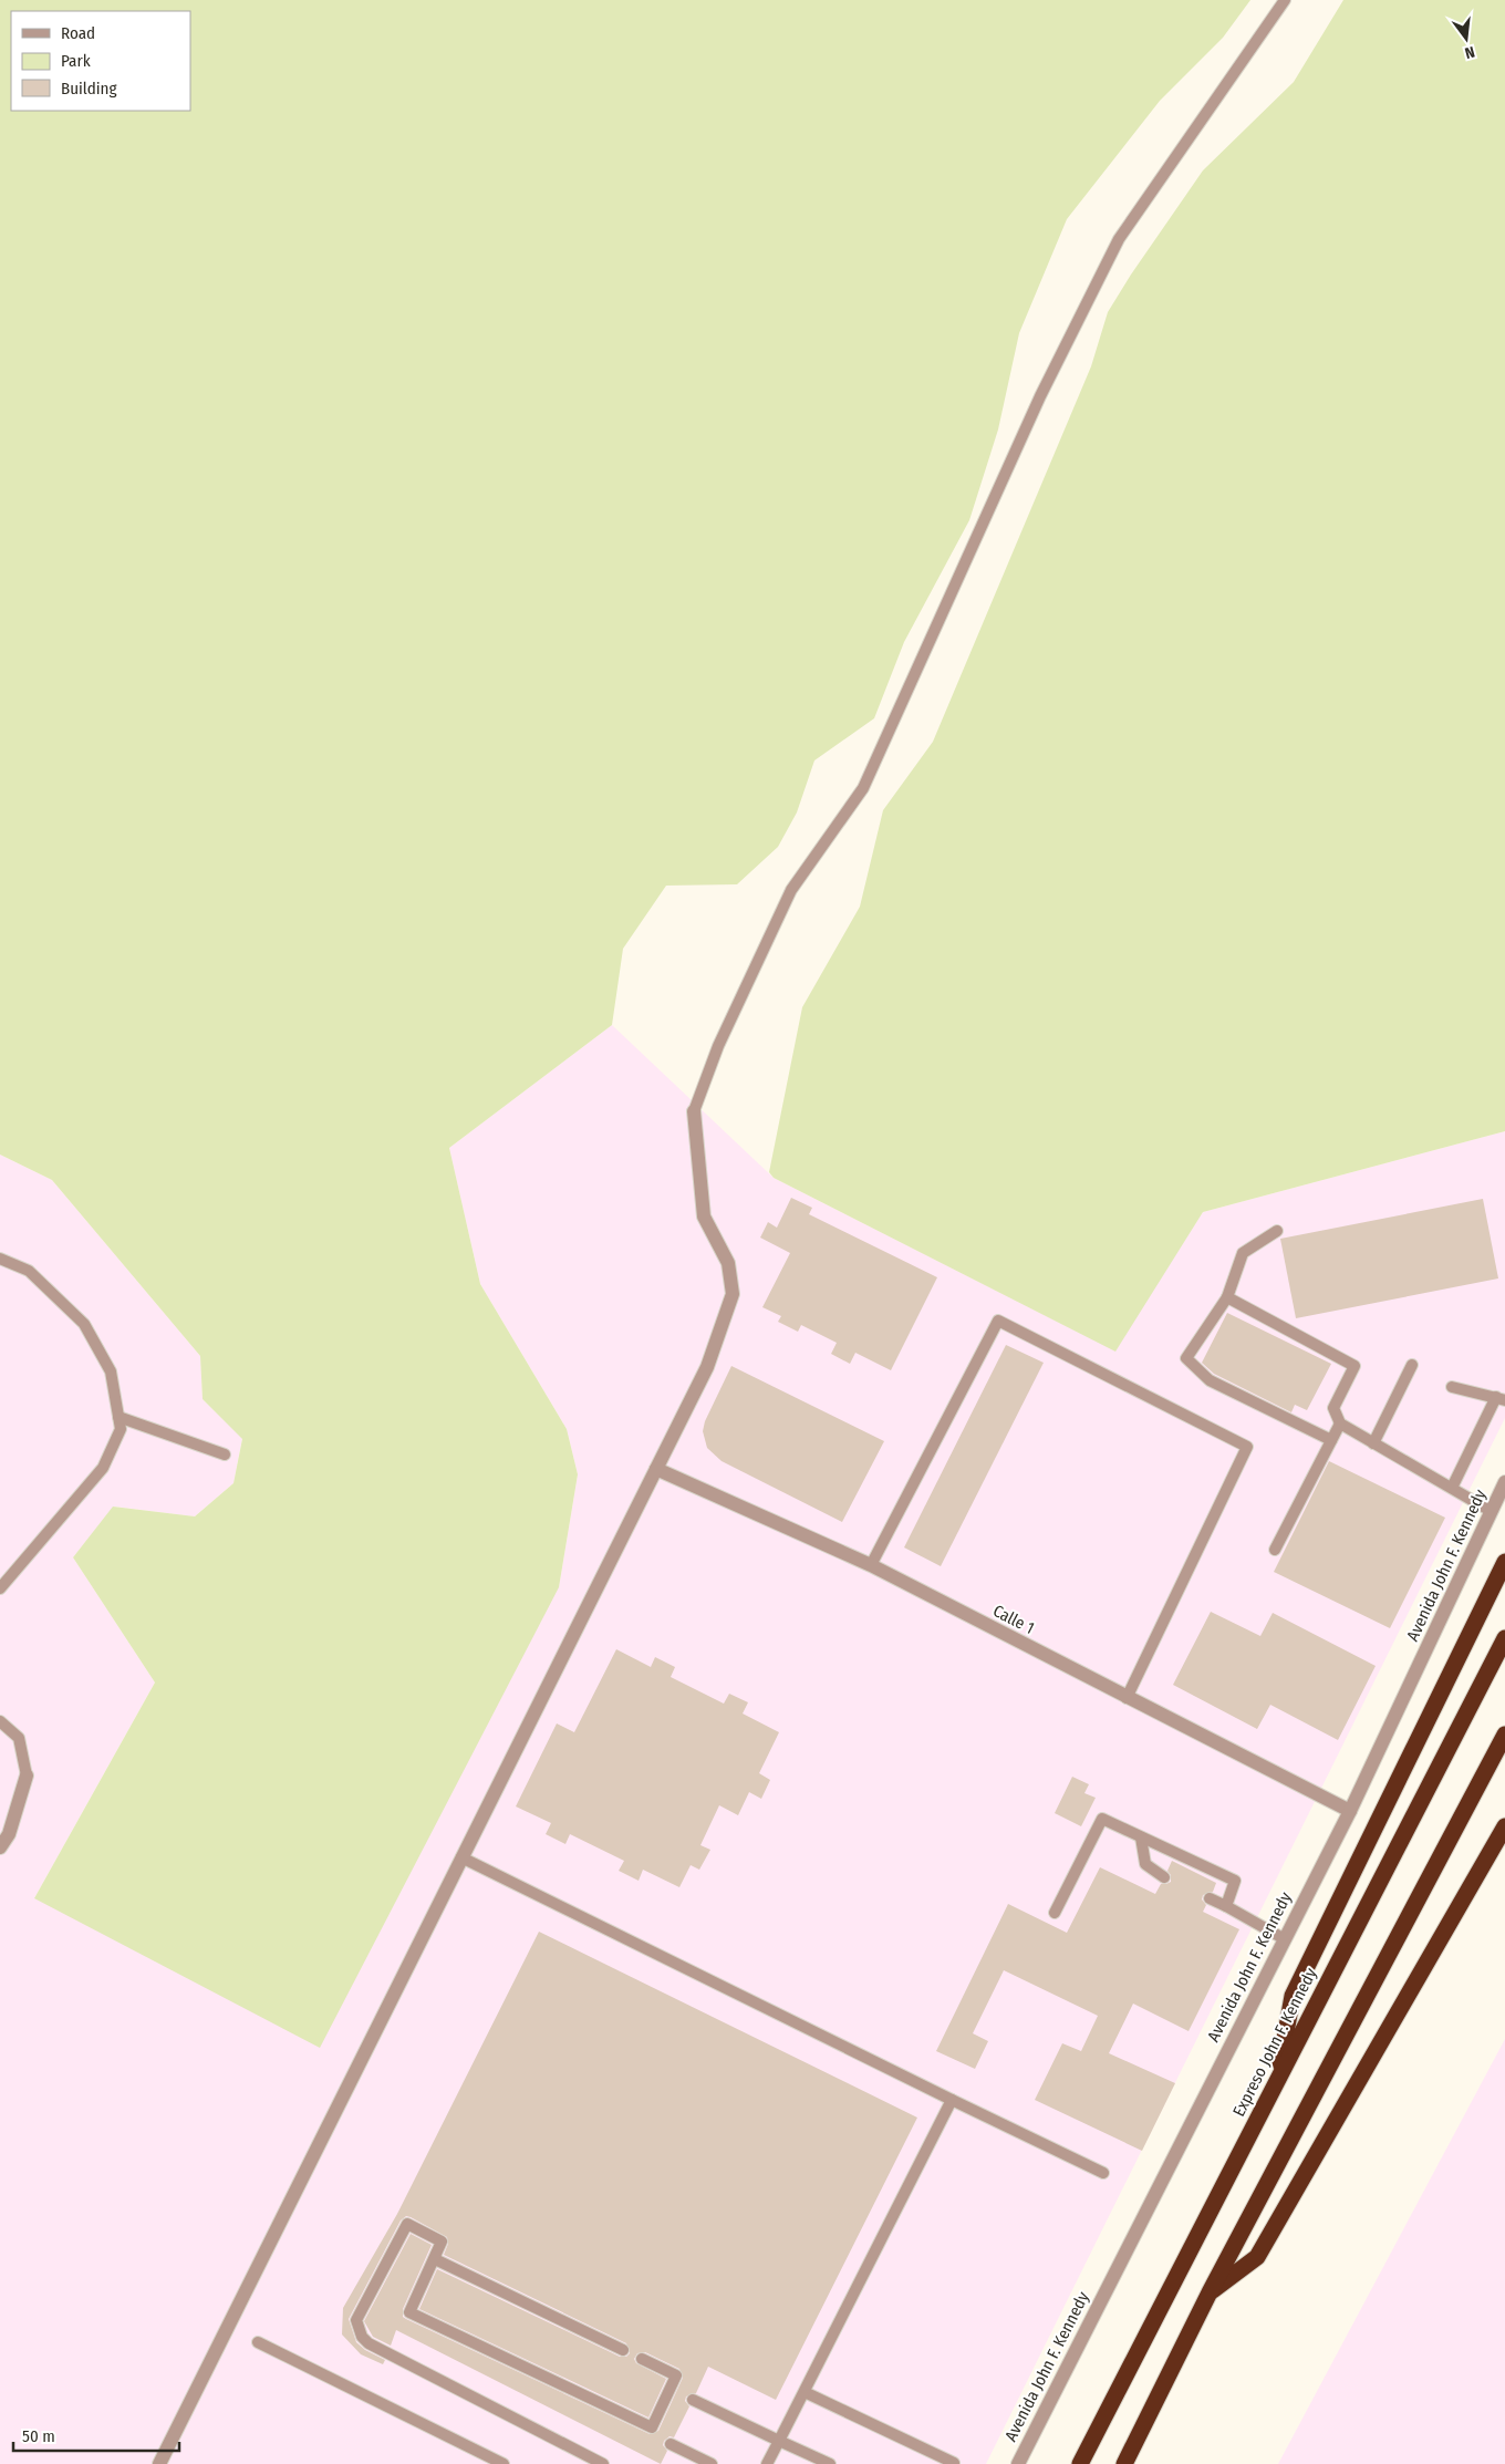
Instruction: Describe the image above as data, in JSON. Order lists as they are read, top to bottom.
{
  "streets": {
    "highway": ["Expreso John F. Kennedy"],
    "street": ["Avenida John F. Kennedy", "Calle 1"]
  },
  "crossings": [
    ["Avenida John F. Kennedy", "Calle 1"]
  ],
  "legend": ["Road", "Park", "Building"],
  "scale_bar": "50 m",
  "north": "bottom"
}
